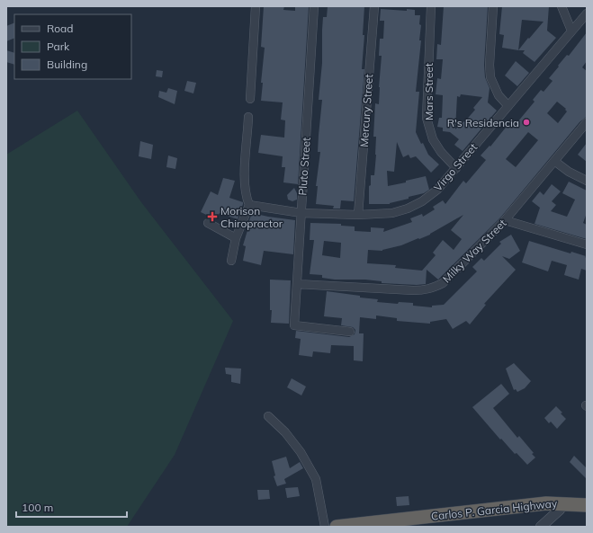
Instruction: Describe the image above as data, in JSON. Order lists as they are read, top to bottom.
{
  "streets": {
    "highway": ["Carlos P. Garcia Highway"],
    "street": [
      "Mars Street",
      "Mercury Street",
      "Pluto Street",
      "Virgo Street",
      "Milky Way Street"
    ]
  },
  "crossings": [
    ["Mars Street", "Virgo Street"],
    ["Mercury Street", "Virgo Street"],
    ["Pluto Street", "Virgo Street"],
    ["Pluto Street", "Milky Way Street"]
  ],
  "places": {
    "other": ["R's Residencia"],
    "health": ["Morison Chiropractor"]
  },
  "legend": ["Road", "Park", "Building"],
  "scale_bar": "100 m"
}
